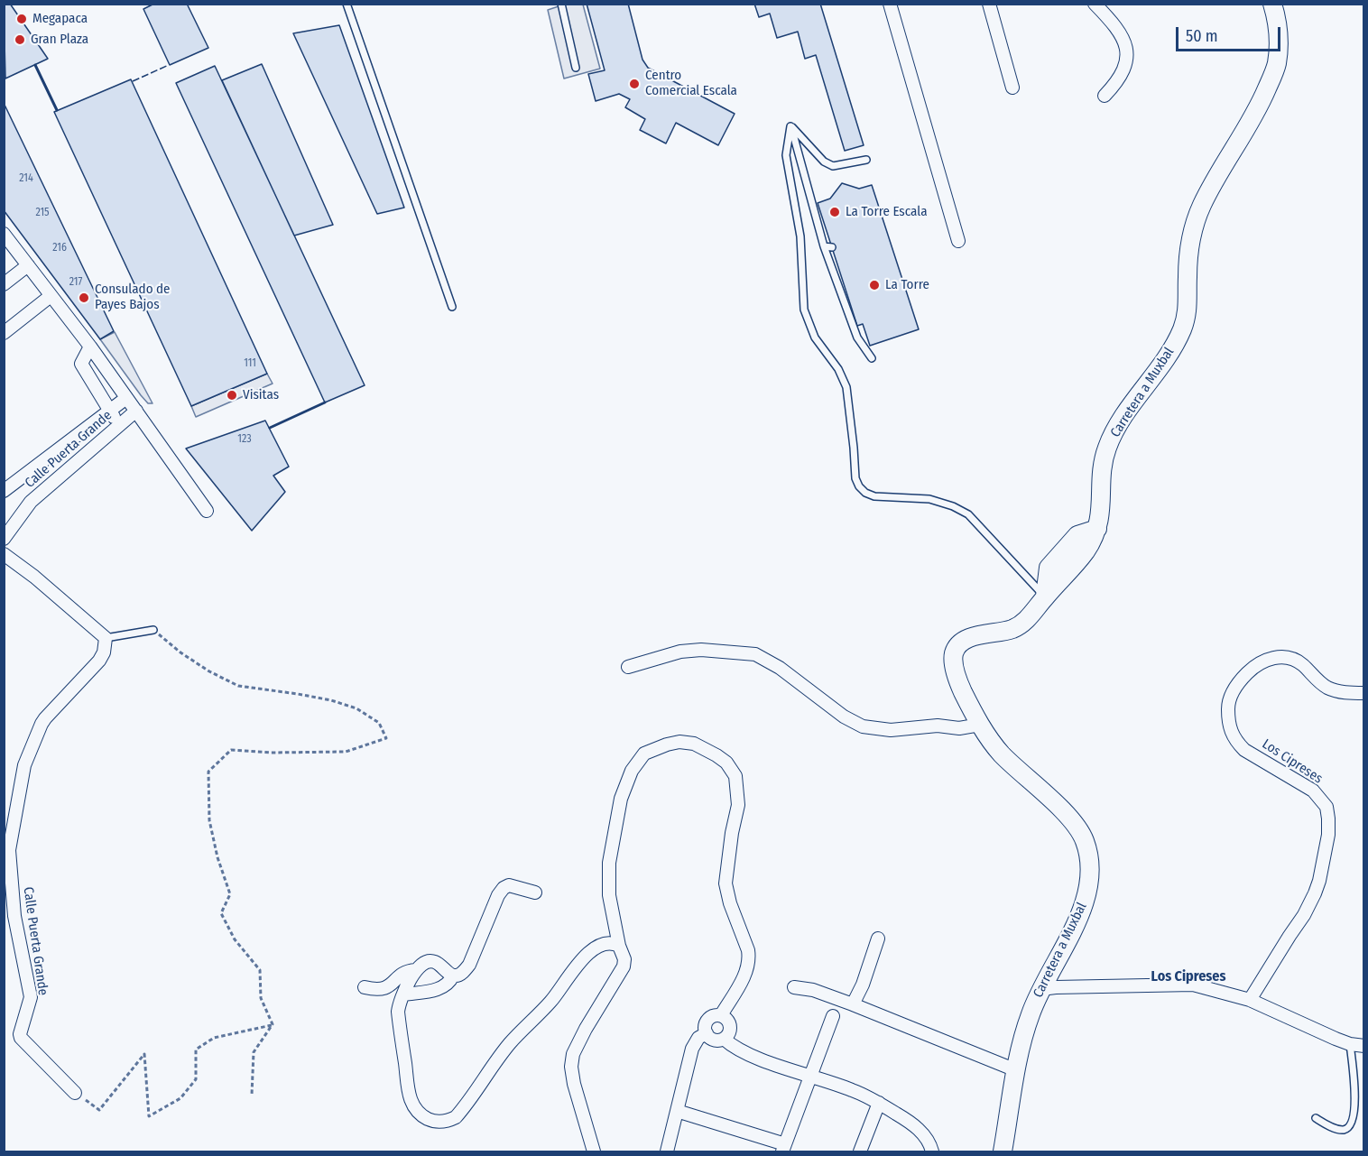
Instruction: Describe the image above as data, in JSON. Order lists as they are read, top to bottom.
{
  "streets": {
    "street": ["Carretera a Muxbal", "Calle Puerta Grande", "Los Cipreses"]
  },
  "districts": ["Los Cipreses"],
  "places": [
    "Megapaca",
    "Gran Plaza",
    "Centro Comercial Escala",
    "La Torre Escala",
    "La Torre",
    "Consulado de Payes Bajos",
    "Visitas"
  ],
  "house_numbers": [
    "214",
    "215",
    "216",
    "217",
    "111",
    "123"
  ],
  "scale_bar": "50 m"
}
